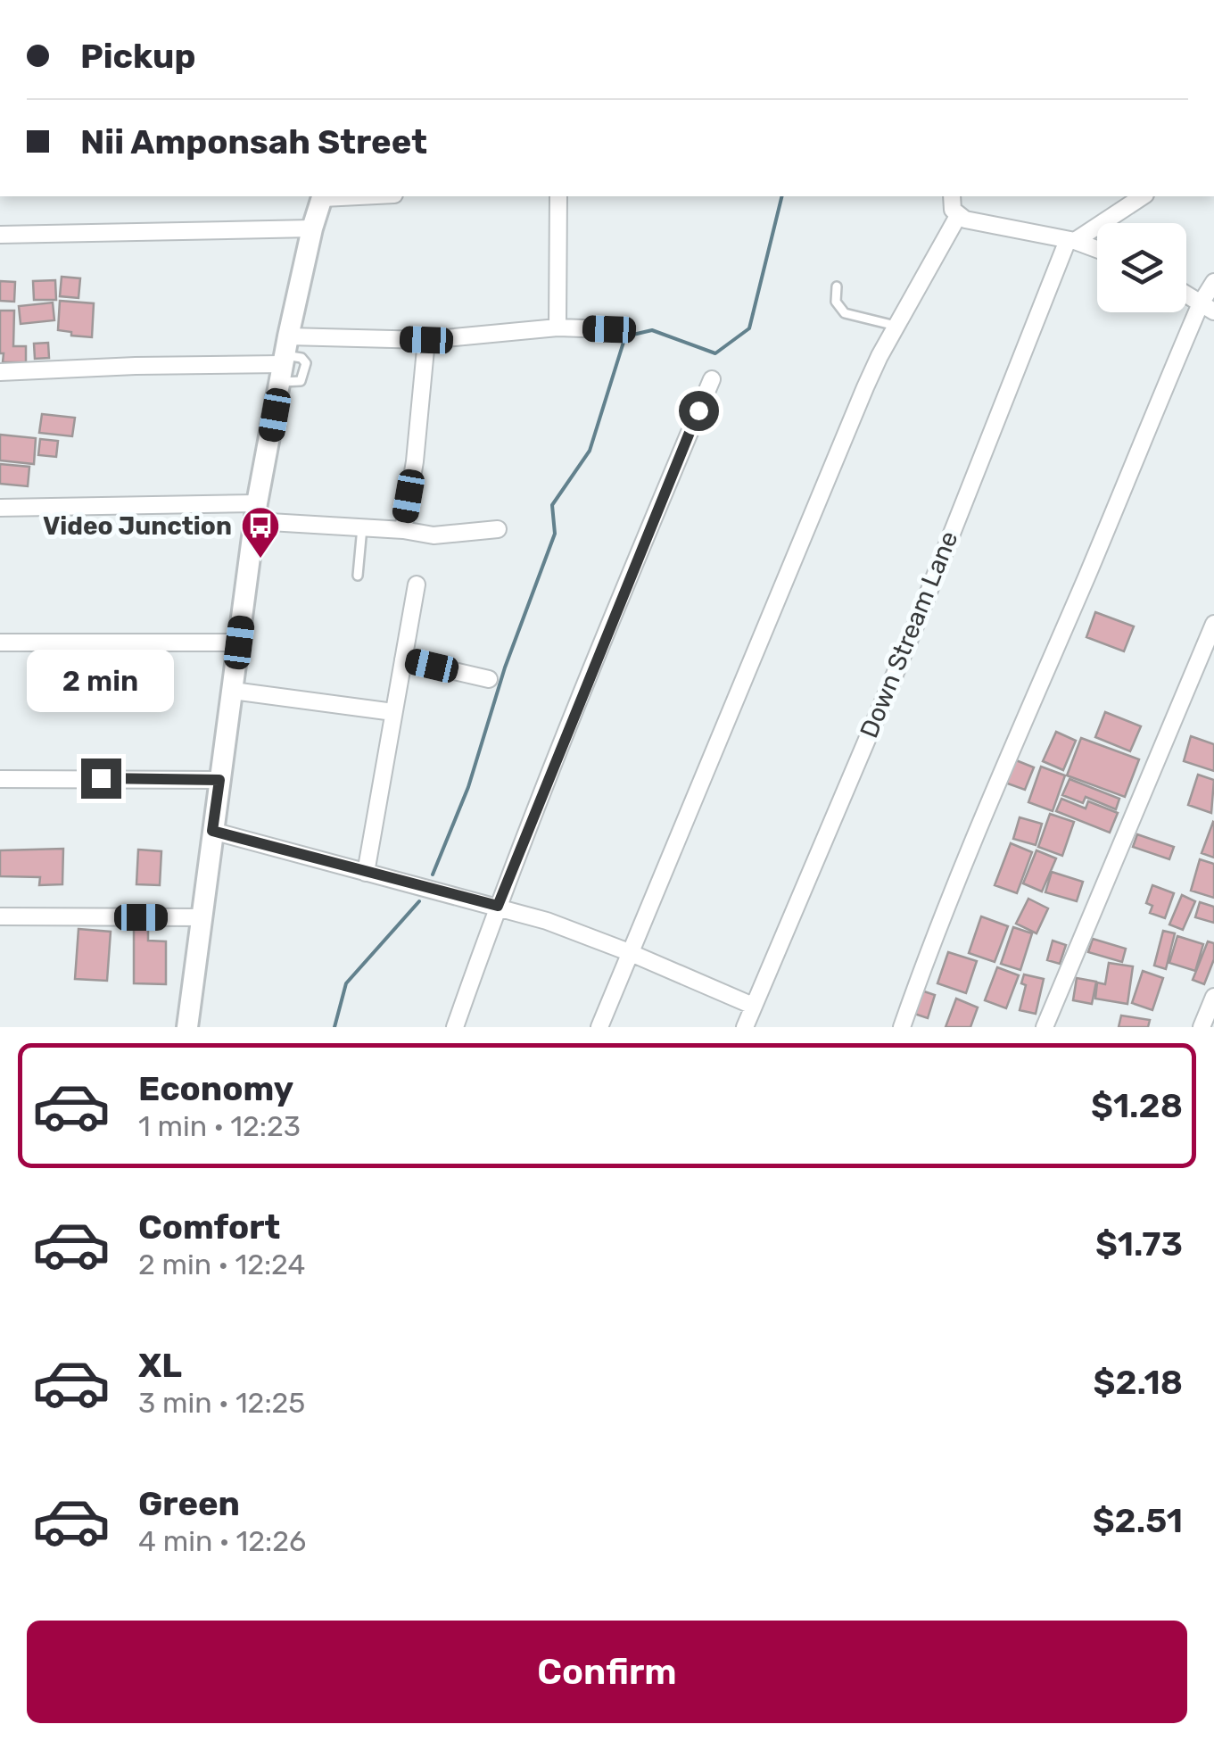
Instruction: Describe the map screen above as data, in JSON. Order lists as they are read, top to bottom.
{
  "streets": {
    "street": ["Down Stream Lane"]
  },
  "places": {
    "bus stop": ["Video Junction"]
  },
  "page": {
    "banner": ["Pickup", "Nii Amponsah Street"],
    "bubble": "2 min",
    "list": [
      {
        "name": "Economy",
        "note": "1 min · 12:23",
        "value": "$1.28"
      },
      {
        "name": "Comfort",
        "note": "2 min · 12:24",
        "value": "$1.73"
      },
      {
        "name": "XL",
        "note": "3 min · 12:25",
        "value": "$2.18"
      },
      {
        "name": "Green",
        "note": "4 min · 12:26",
        "value": "$2.51"
      }
    ],
    "buttons": "Confirm"
  }
}
